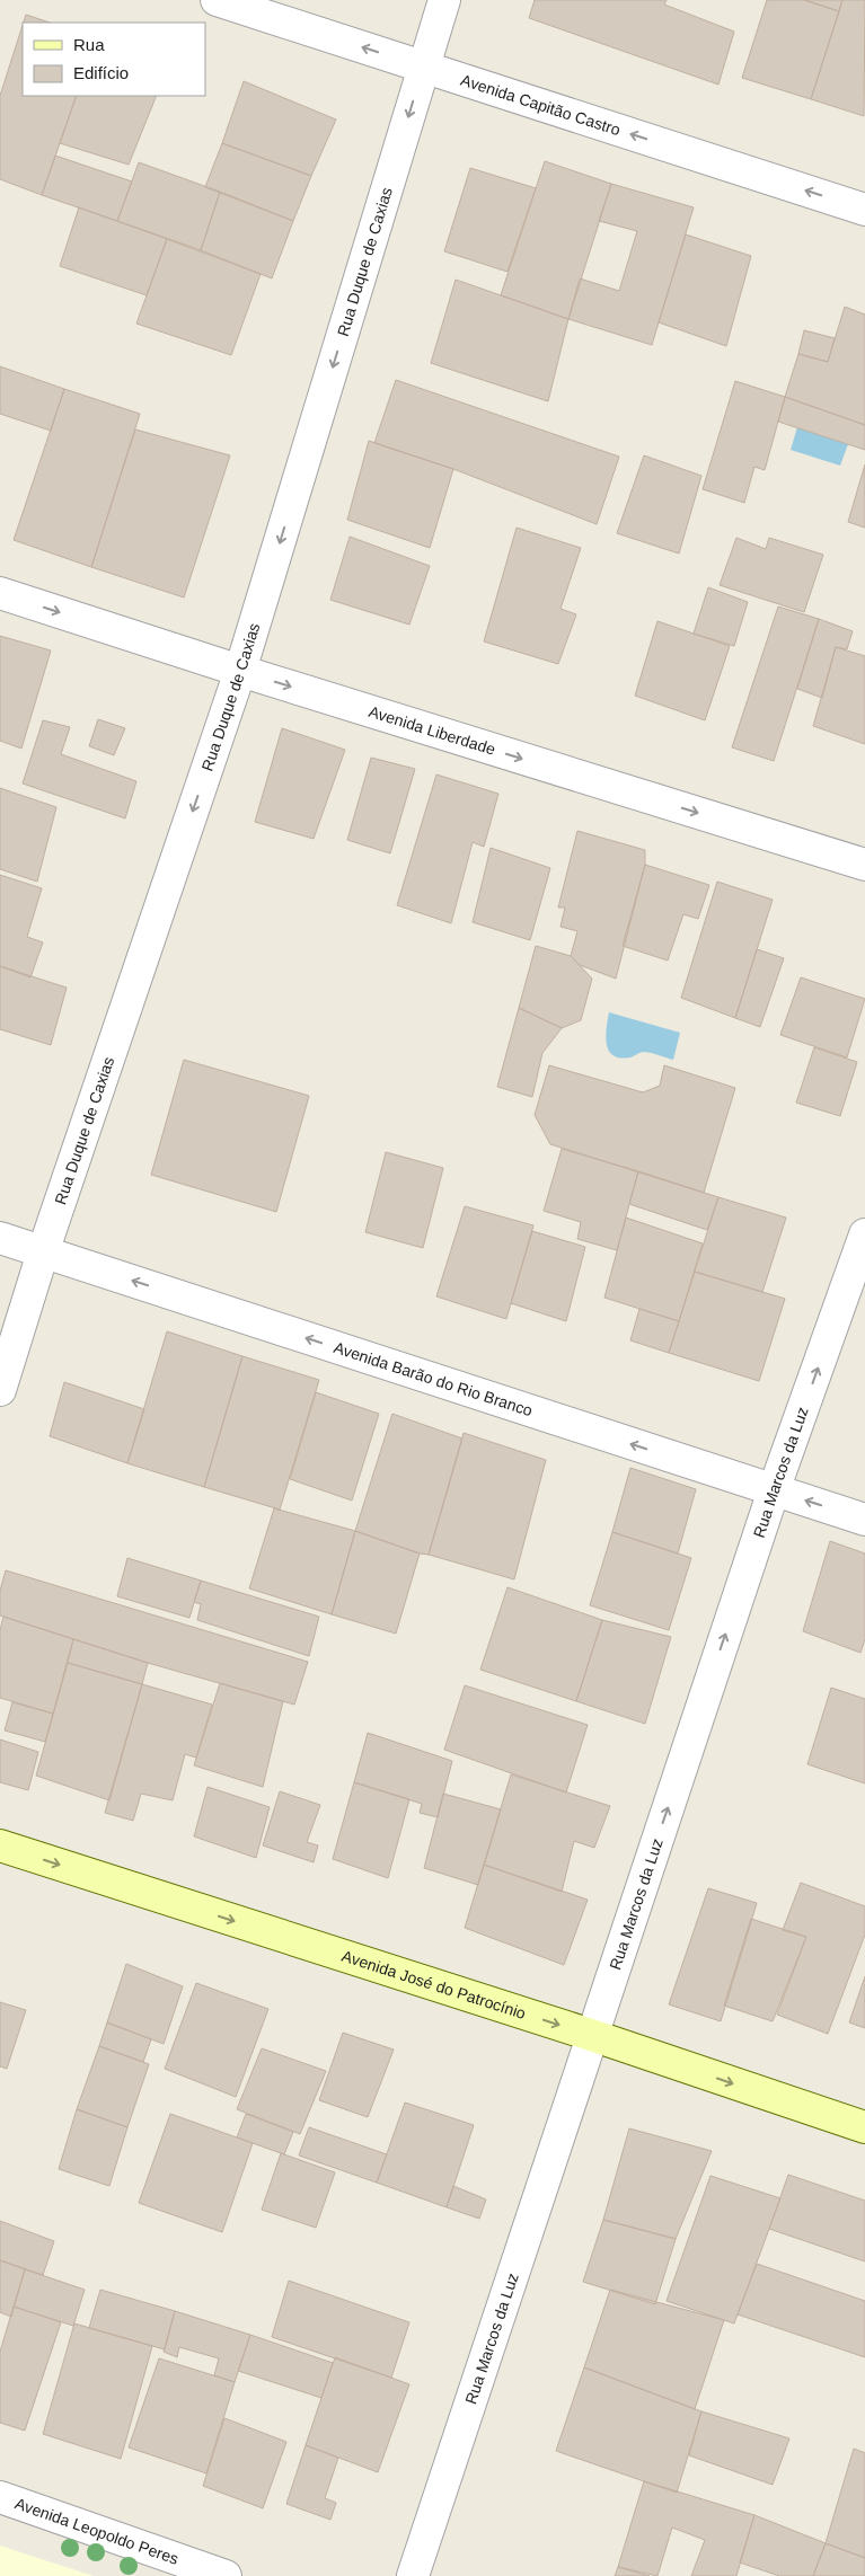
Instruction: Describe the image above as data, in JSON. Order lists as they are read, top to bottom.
{
  "streets": {
    "street": [
      "Avenida Capitão Castro",
      "Rua Duque de Caxias",
      "Avenida Liberdade",
      "Avenida Barão do Rio Branco",
      "Rua Marcos da Luz",
      "Avenida José do Patrocínio",
      "Avenida Leopoldo Peres"
    ]
  },
  "crossings": [
    ["Avenida Capitão Castro", "Rua Duque de Caxias"],
    ["Rua Duque de Caxias", "Avenida Liberdade"],
    ["Rua Duque de Caxias", "Avenida Barão do Rio Branco"],
    ["Avenida Barão do Rio Branco", "Rua Marcos da Luz"],
    ["Rua Marcos da Luz", "Avenida José do Patrocínio"]
  ],
  "one_way": [
    "Avenida Capitão Castro",
    "Rua Duque de Caxias",
    "Avenida Liberdade",
    "Avenida Barão do Rio Branco",
    "Rua Marcos da Luz",
    "Avenida José do Patrocínio"
  ],
  "legend": ["Rua", "Edifício"]
}
